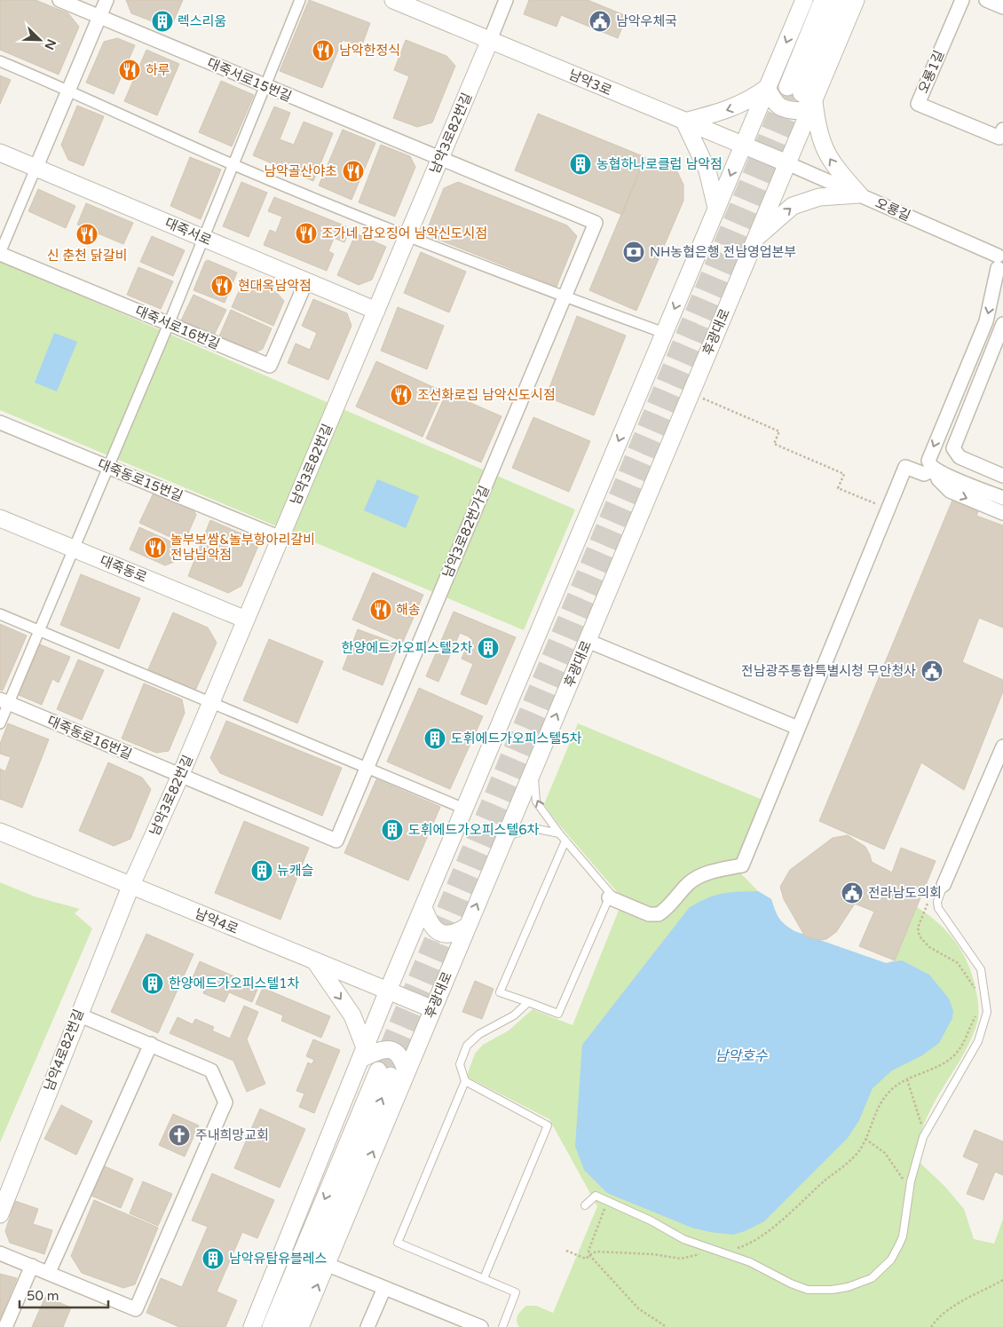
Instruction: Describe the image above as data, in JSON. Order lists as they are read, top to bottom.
{
  "streets": {
    "street": [
      "오룡1길",
      "대죽서로15번길",
      "남악3로",
      "남악3로82번길",
      "오룡길",
      "대죽서로",
      "대죽서로16번길",
      "후광대로",
      "대죽동로15번길",
      "남악3로82번가길",
      "대죽동로",
      "대죽동로16번길",
      "남악4로",
      "남악4로82번길"
    ]
  },
  "crossings": [
    ["대죽서로15번길", "남악3로82번길"],
    ["대죽서로15번길", "남악3로82번가길"],
    ["남악3로", "남악3로82번길"],
    ["남악3로", "오룡길"],
    ["남악3로", "후광대로"],
    ["남악3로82번길", "대죽서로"],
    ["남악3로82번길", "대죽동로15번길"],
    ["남악3로82번길", "남악3로82번가길"],
    ["남악3로82번길", "대죽동로"],
    ["남악3로82번길", "대죽동로16번길"],
    ["남악3로82번길", "남악4로"],
    ["남악3로82번길", "남악4로82번길"],
    ["오룡길", "후광대로"],
    ["대죽서로", "대죽서로16번길"],
    ["후광대로", "남악4로"],
    ["남악3로82번가길", "대죽동로16번길"],
    ["남악4로", "남악4로82번길"]
  ],
  "water": ["남악호수"],
  "places": {
    "building": [
      "렉스리움",
      "농협하나로클럽 남악점",
      "한양에드가오피스텔2차",
      "도휘에드가오피스텔5차",
      "도휘에드가오피스텔6차",
      "뉴캐슬",
      "한양에드가오피스텔1차",
      "남악유탑유블레스"
    ],
    "public building": ["남악우체국", "전남광주통합특별시청 무안청사", "전라남도의회"],
    "restaurant": [
      "남악한정식",
      "하루",
      "남악골산야초",
      "조가네 갑오징어 남악신도시점",
      "신 춘천 닭갈비",
      "현대옥남악점",
      "조선화로집 남악신도시점",
      "놀부보쌈&놀부항아리갈비 전남남악점",
      "해송"
    ],
    "bank": ["NH농협은행 전남영업본부"],
    "church": ["주내희망교회"]
  },
  "scale_bar": "50 m",
  "north": "bottom right"
}
